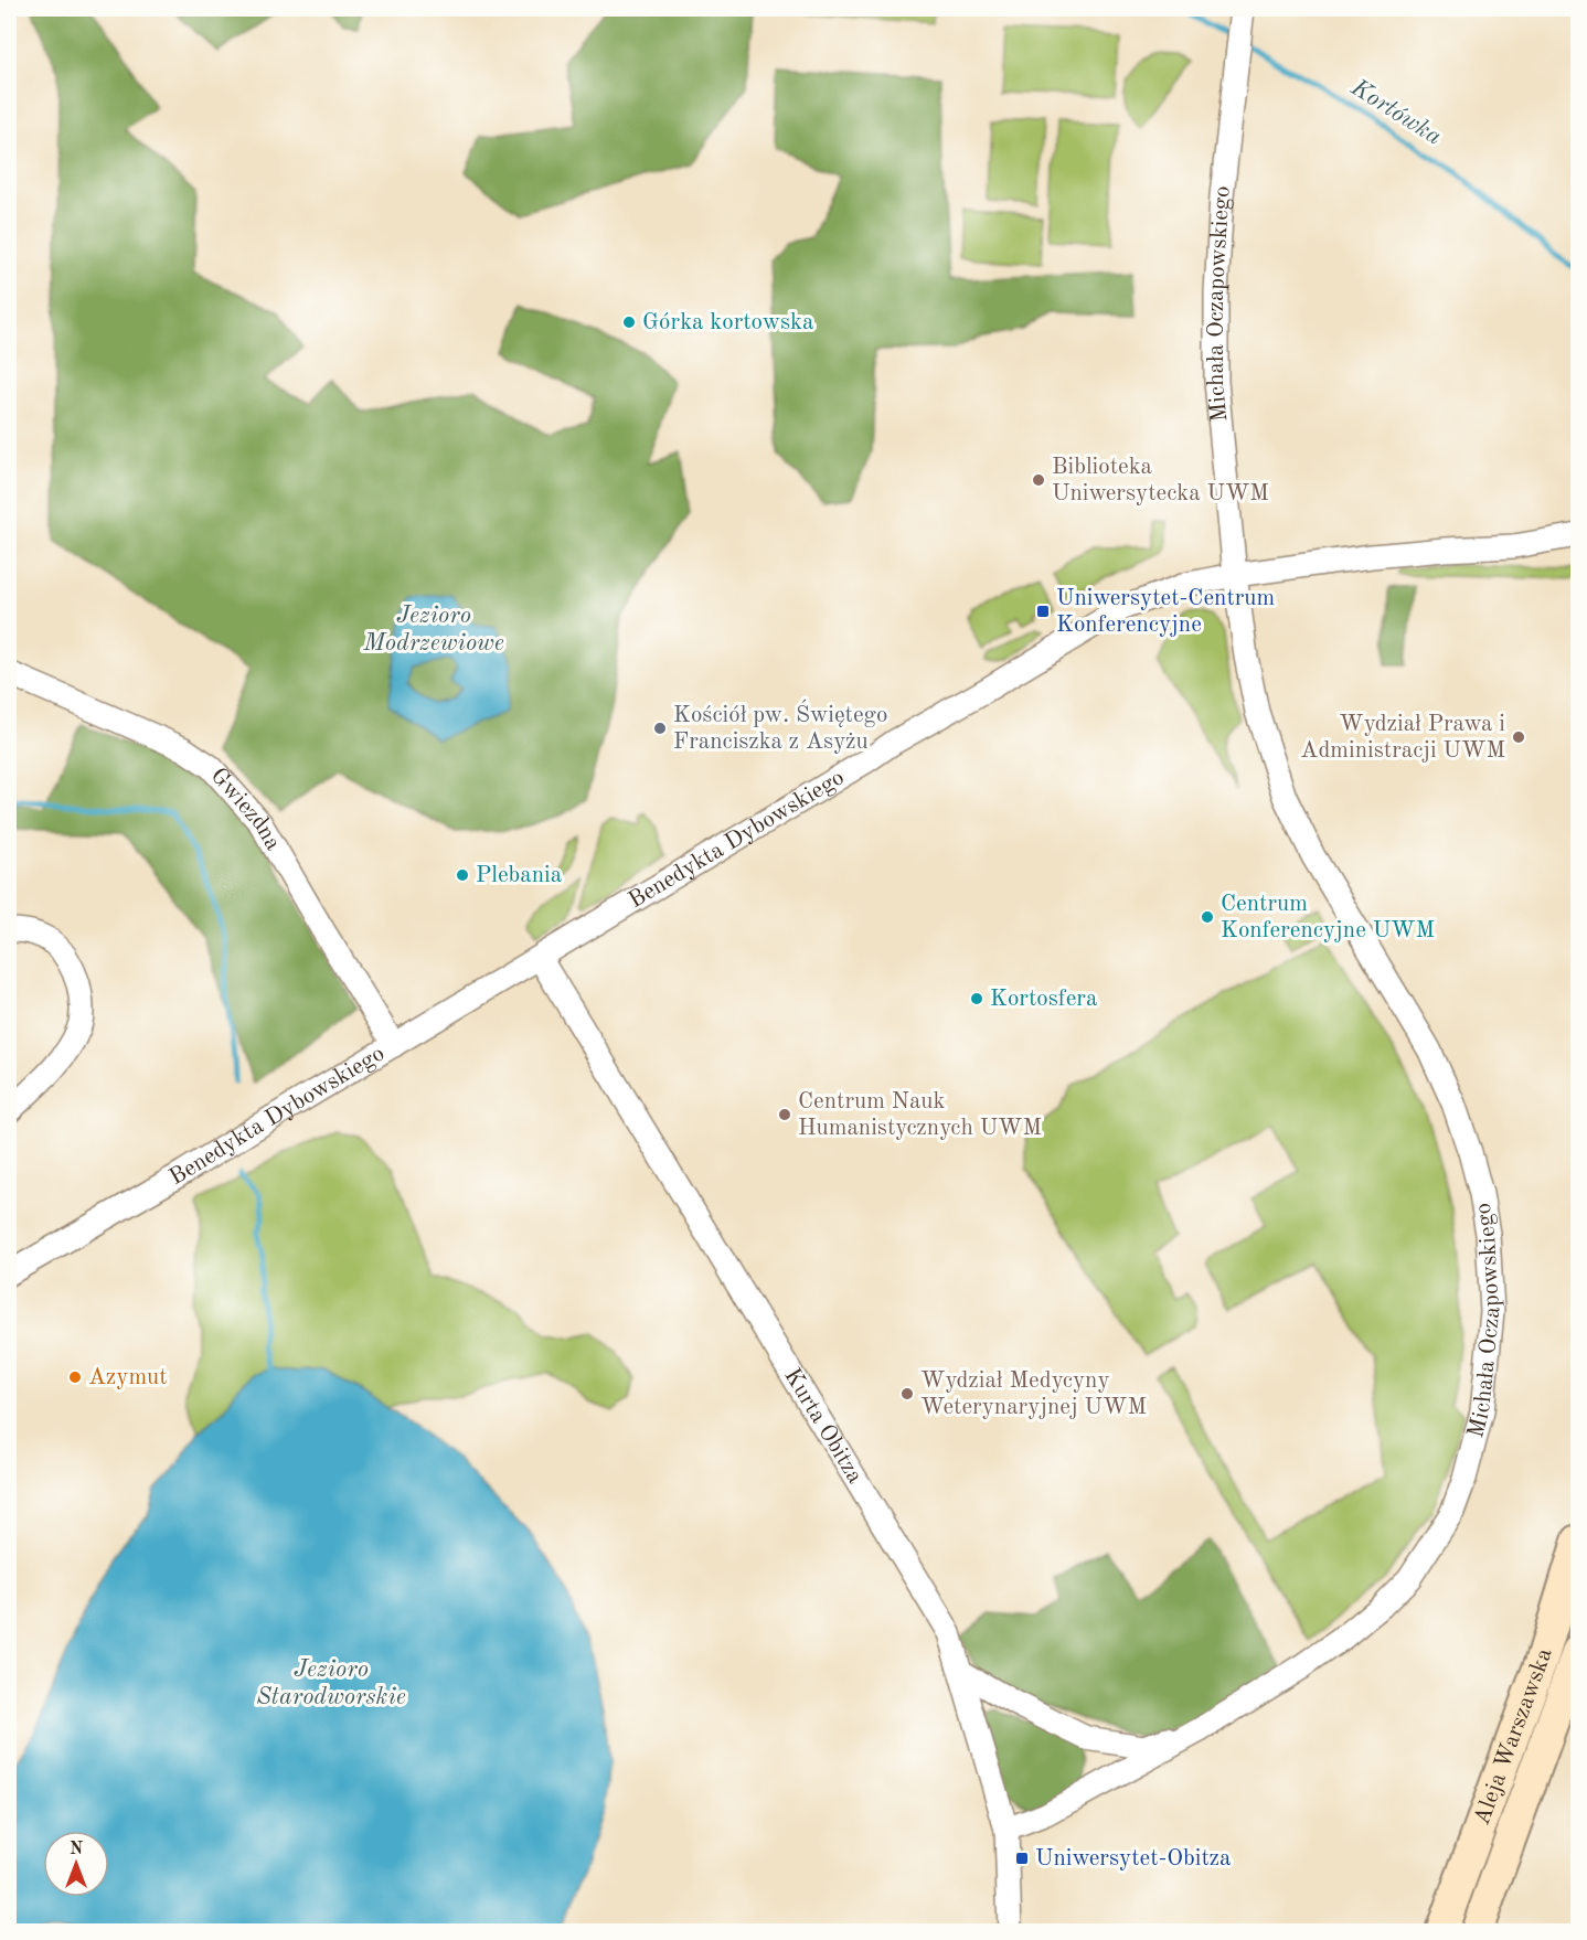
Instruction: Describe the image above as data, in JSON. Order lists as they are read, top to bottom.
{
  "streets": {
    "main road": ["Aleja Warszawska"],
    "street": [
      "Michała Oczapowskiego",
      "Gwiezdna",
      "Benedykta Dybowskiego",
      "Kurta Obitza"
    ]
  },
  "crossings": [
    ["Michała Oczapowskiego", "Benedykta Dybowskiego"],
    ["Michała Oczapowskiego", "Kurta Obitza"],
    ["Gwiezdna", "Benedykta Dybowskiego"],
    ["Benedykta Dybowskiego", "Kurta Obitza"]
  ],
  "water": ["Kortówka", "Jezioro Modrzewiowe", "Jezioro Starodworskie"],
  "places": {
    "other": [
      "Górka kortowska",
      "Biblioteka Uniwersytecka UWM",
      "Kościół pw. Świętego Franciszka z Asyżu",
      "Wydział Prawa i Administracji UWM",
      "Plebania",
      "Centrum Konferencyjne UWM",
      "Kortosfera",
      "Centrum Nauk Humanistycznych UWM",
      "Azymut",
      "Wydział Medycyny Weterynaryjnej UWM"
    ],
    "transit": ["Uniwersytet-Centrum Konferencyjne", "Uniwersytet-Obitza"]
  },
  "north": "top"
}
